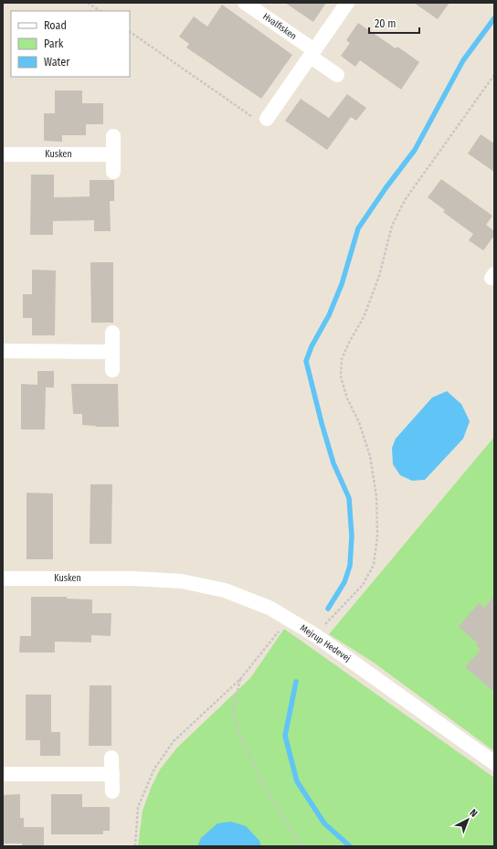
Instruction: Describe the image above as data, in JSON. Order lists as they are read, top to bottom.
{
  "streets": {
    "street": ["Hvalfisken", "Kusken", "Mejrup Hedevej"]
  },
  "crossings": [
    ["Kusken", "Mejrup Hedevej"]
  ],
  "legend": ["Road", "Park", "Water"],
  "scale_bar": "20 m",
  "north": "top right"
}
